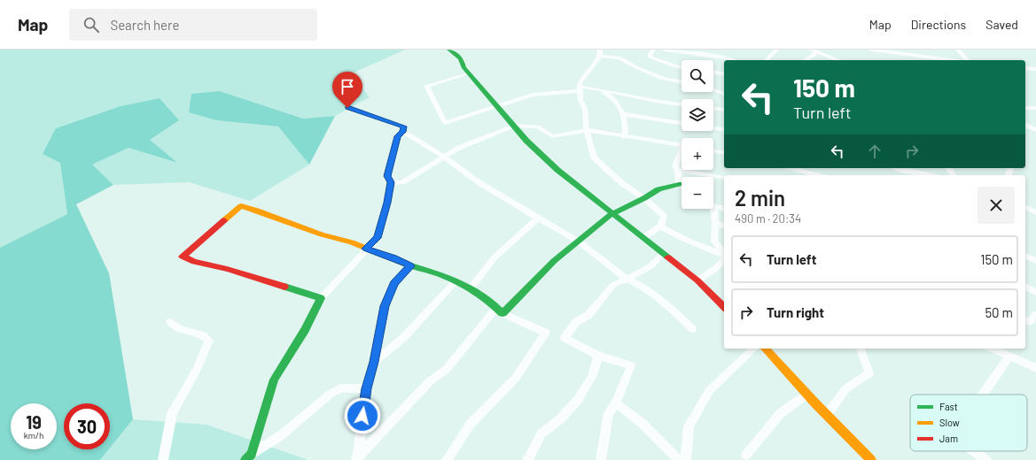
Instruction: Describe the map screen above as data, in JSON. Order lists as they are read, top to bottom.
{
  "legend": ["Fast", "Slow", "Jam"],
  "page": {
    "header": "Map",
    "search": "Search here",
    "nav": ["Map", "Directions", "Saved"],
    "map_buttons": ["+", "−"],
    "turn": ["150 m", "Turn left"],
    "heading": ["2 min", "490 m · 20:34"],
    "list": [
      {
        "name": "Turn left",
        "value": "150 m"
      },
      {
        "name": "Turn right",
        "value": "50 m"
      }
    ],
    "speed": "19 km/h",
    "limit": "30"
  }
}
